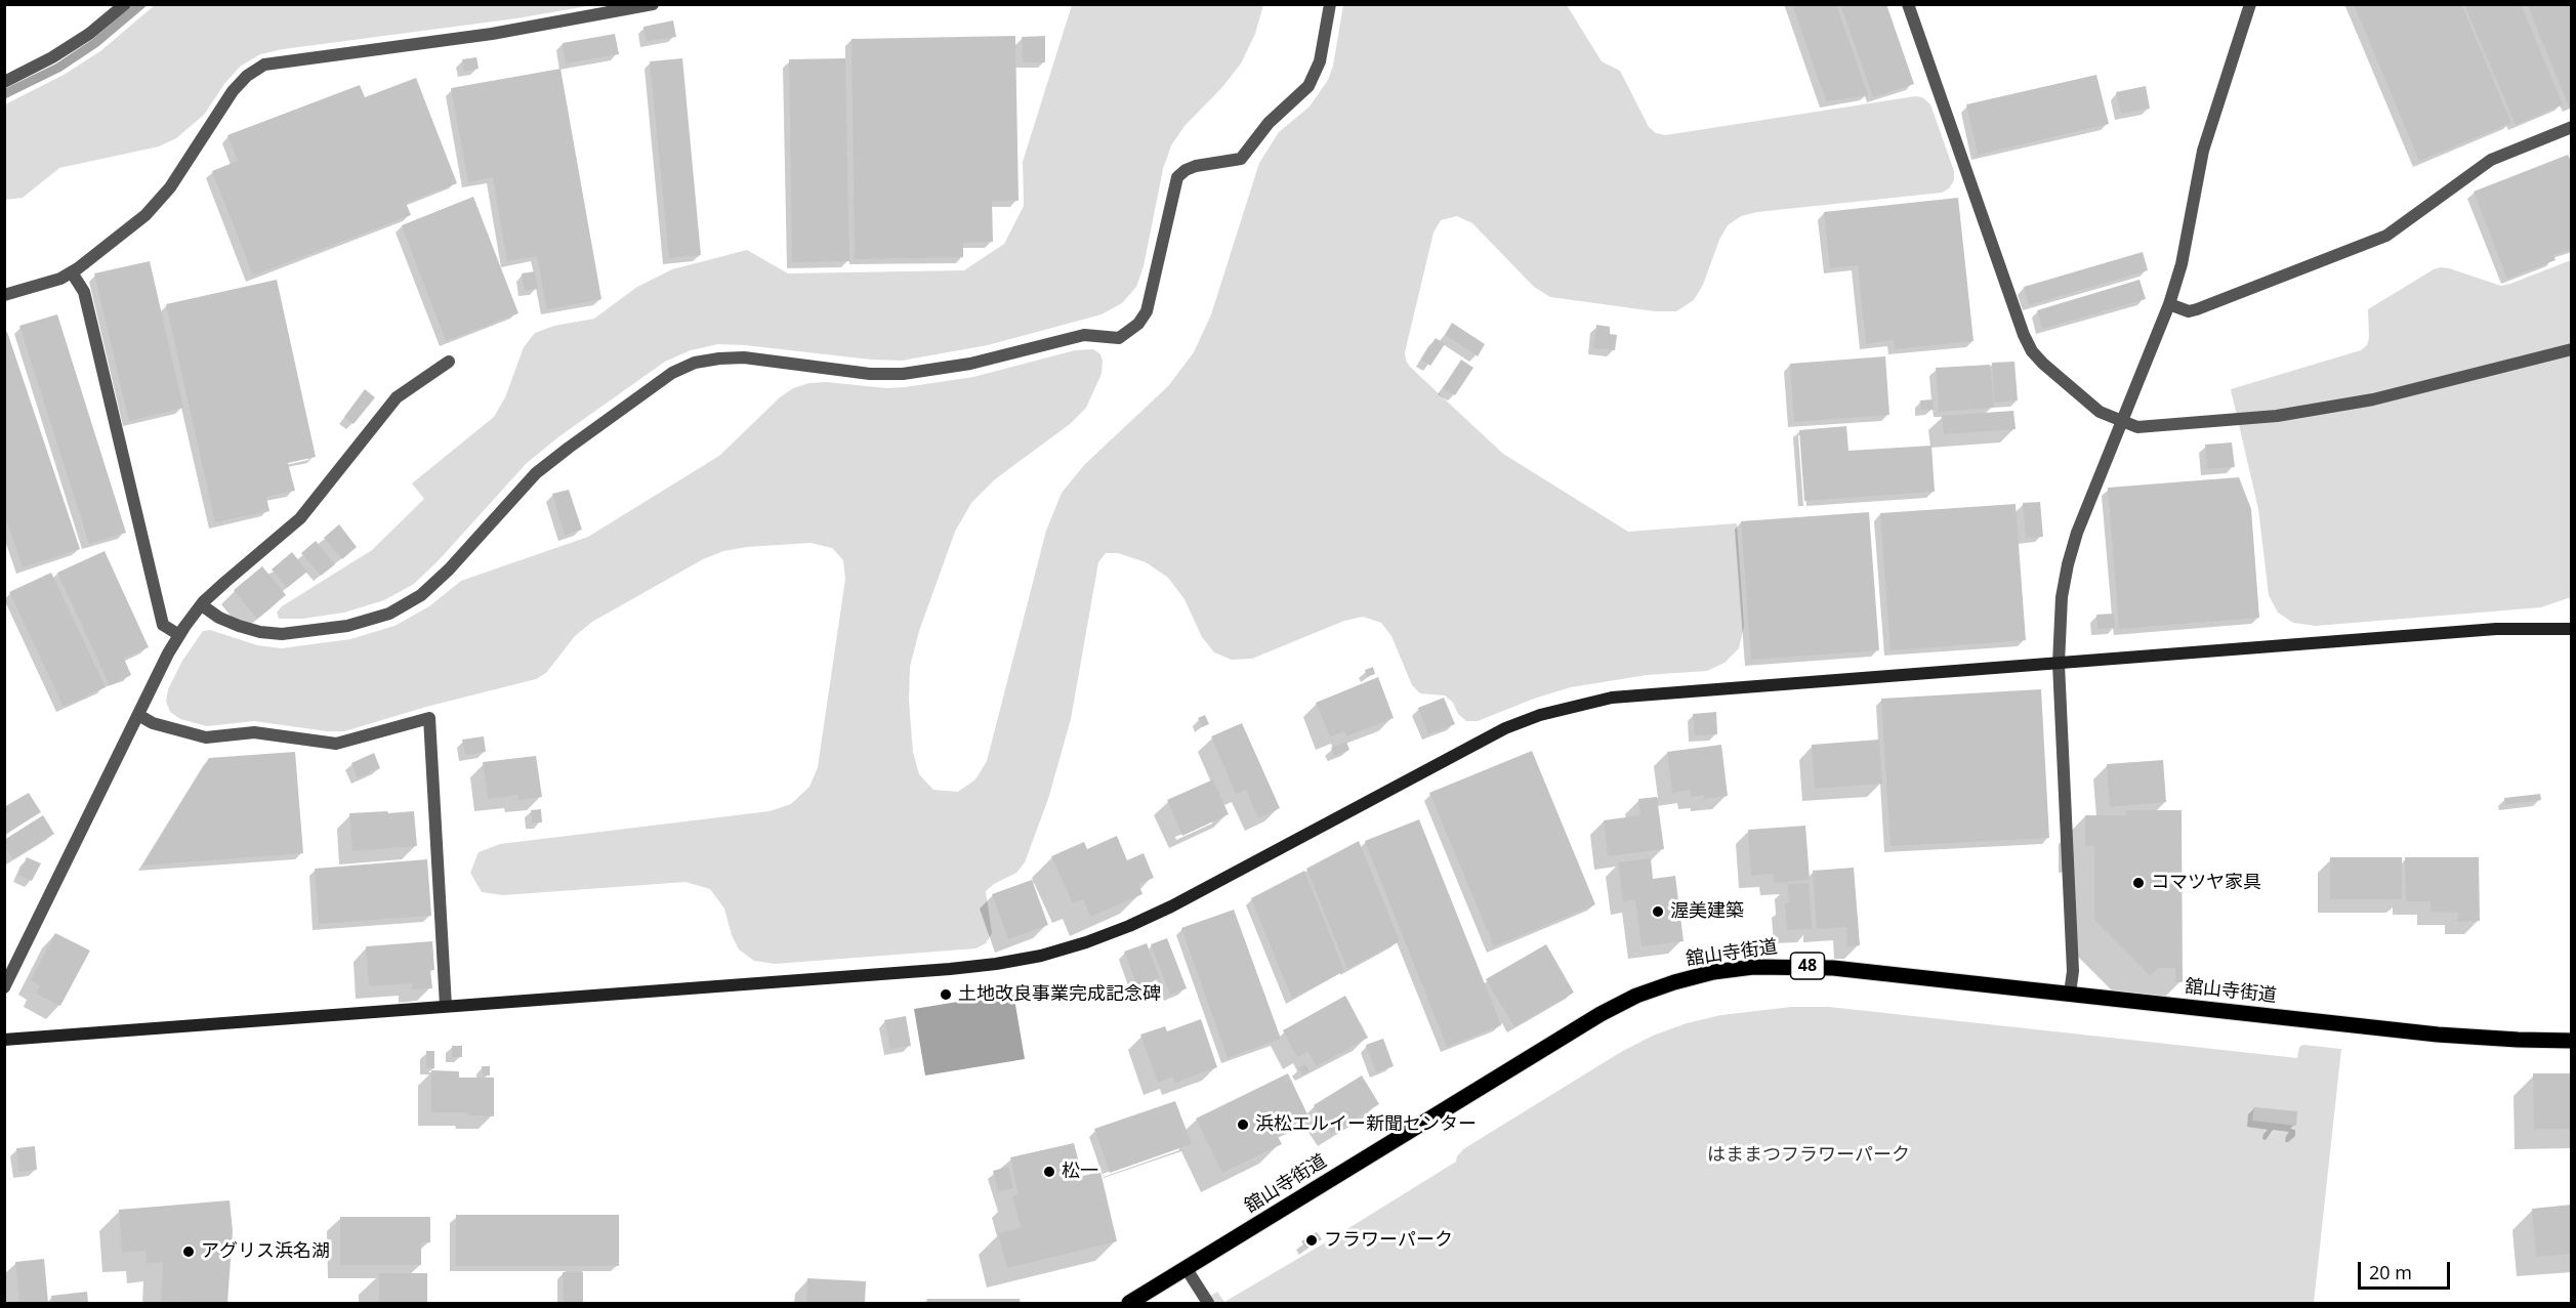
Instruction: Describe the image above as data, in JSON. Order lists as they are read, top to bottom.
{
  "streets": {
    "main road": ["舘山寺街道", "48"]
  },
  "parks": ["はままつフラワーパーク"],
  "places": [
    "コマツヤ家具",
    "渥美建築",
    "土地改良事業完成記念碑",
    "浜松エルイー新聞センター",
    "松一",
    "フラワーパーク",
    "アグリス浜名湖"
  ],
  "scale_bar": "20 m"
}
